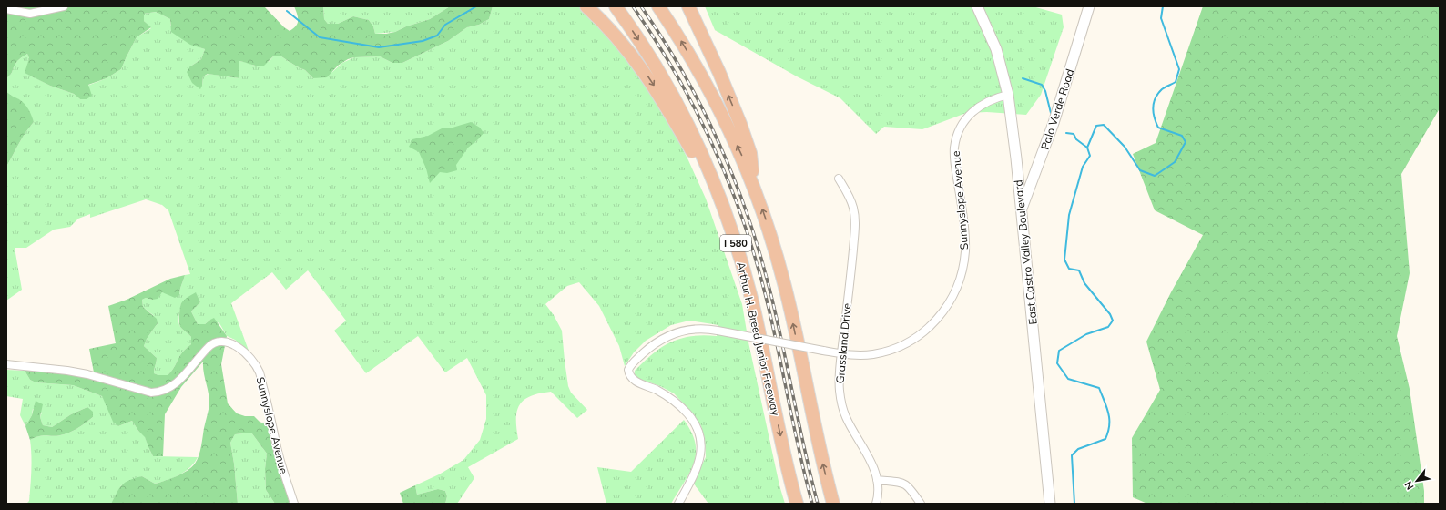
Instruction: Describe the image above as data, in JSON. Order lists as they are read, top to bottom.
{
  "streets": {
    "highway": ["I 580", "Arthur H. Breed Junior Freeway"],
    "main road": ["Palo Verde Road", "East Castro Valley Boulevard"],
    "street": ["Sunnyslope Avenue", "Grassland Drive"]
  },
  "crossings": [
    ["Palo Verde Road", "East Castro Valley Boulevard"],
    ["Sunnyslope Avenue", "East Castro Valley Boulevard"],
    ["Sunnyslope Avenue", "Grassland Drive"]
  ],
  "north": "bottom left"
}
